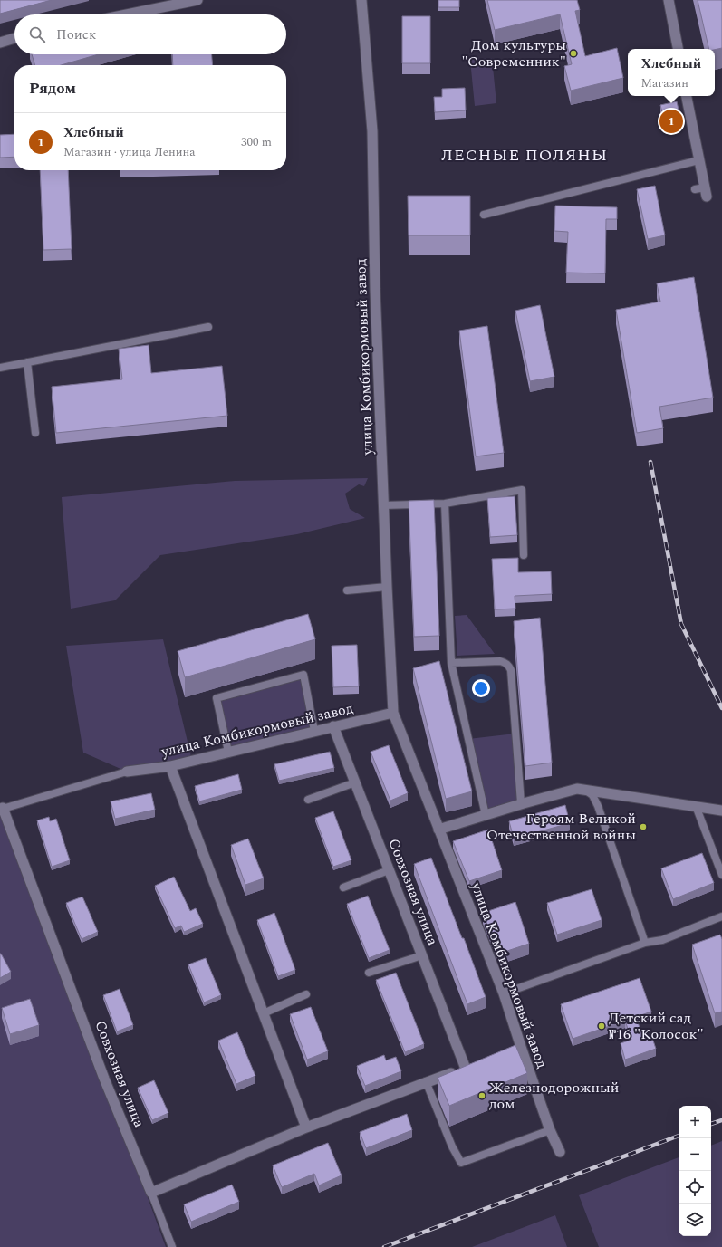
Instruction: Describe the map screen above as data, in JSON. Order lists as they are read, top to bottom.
{
  "streets": {
    "street": ["улица Комбикормовый завод", "Совхозная улица"]
  },
  "crossings": [
    ["улица Комбикормовый завод", "Совхозная улица"]
  ],
  "districts": ["ЛЕСНЫЕ ПОЛЯНЫ"],
  "places": [
    "Дом культуры \"Современник\"",
    "Героям Великой Отечественной войны",
    "Детский сад №16 \"Колосок\"",
    "Железнодорожный дом"
  ],
  "page": {
    "search": "Поиск",
    "popup": ["Хлебный", "Магазин"],
    "heading": "Рядом",
    "pins": "1",
    "list": [
      {
        "mark": "1",
        "name": "Хлебный",
        "note": "Магазин · улица Ленина",
        "value": "300 m"
      }
    ],
    "map_buttons": ["+", "−"]
  }
}
